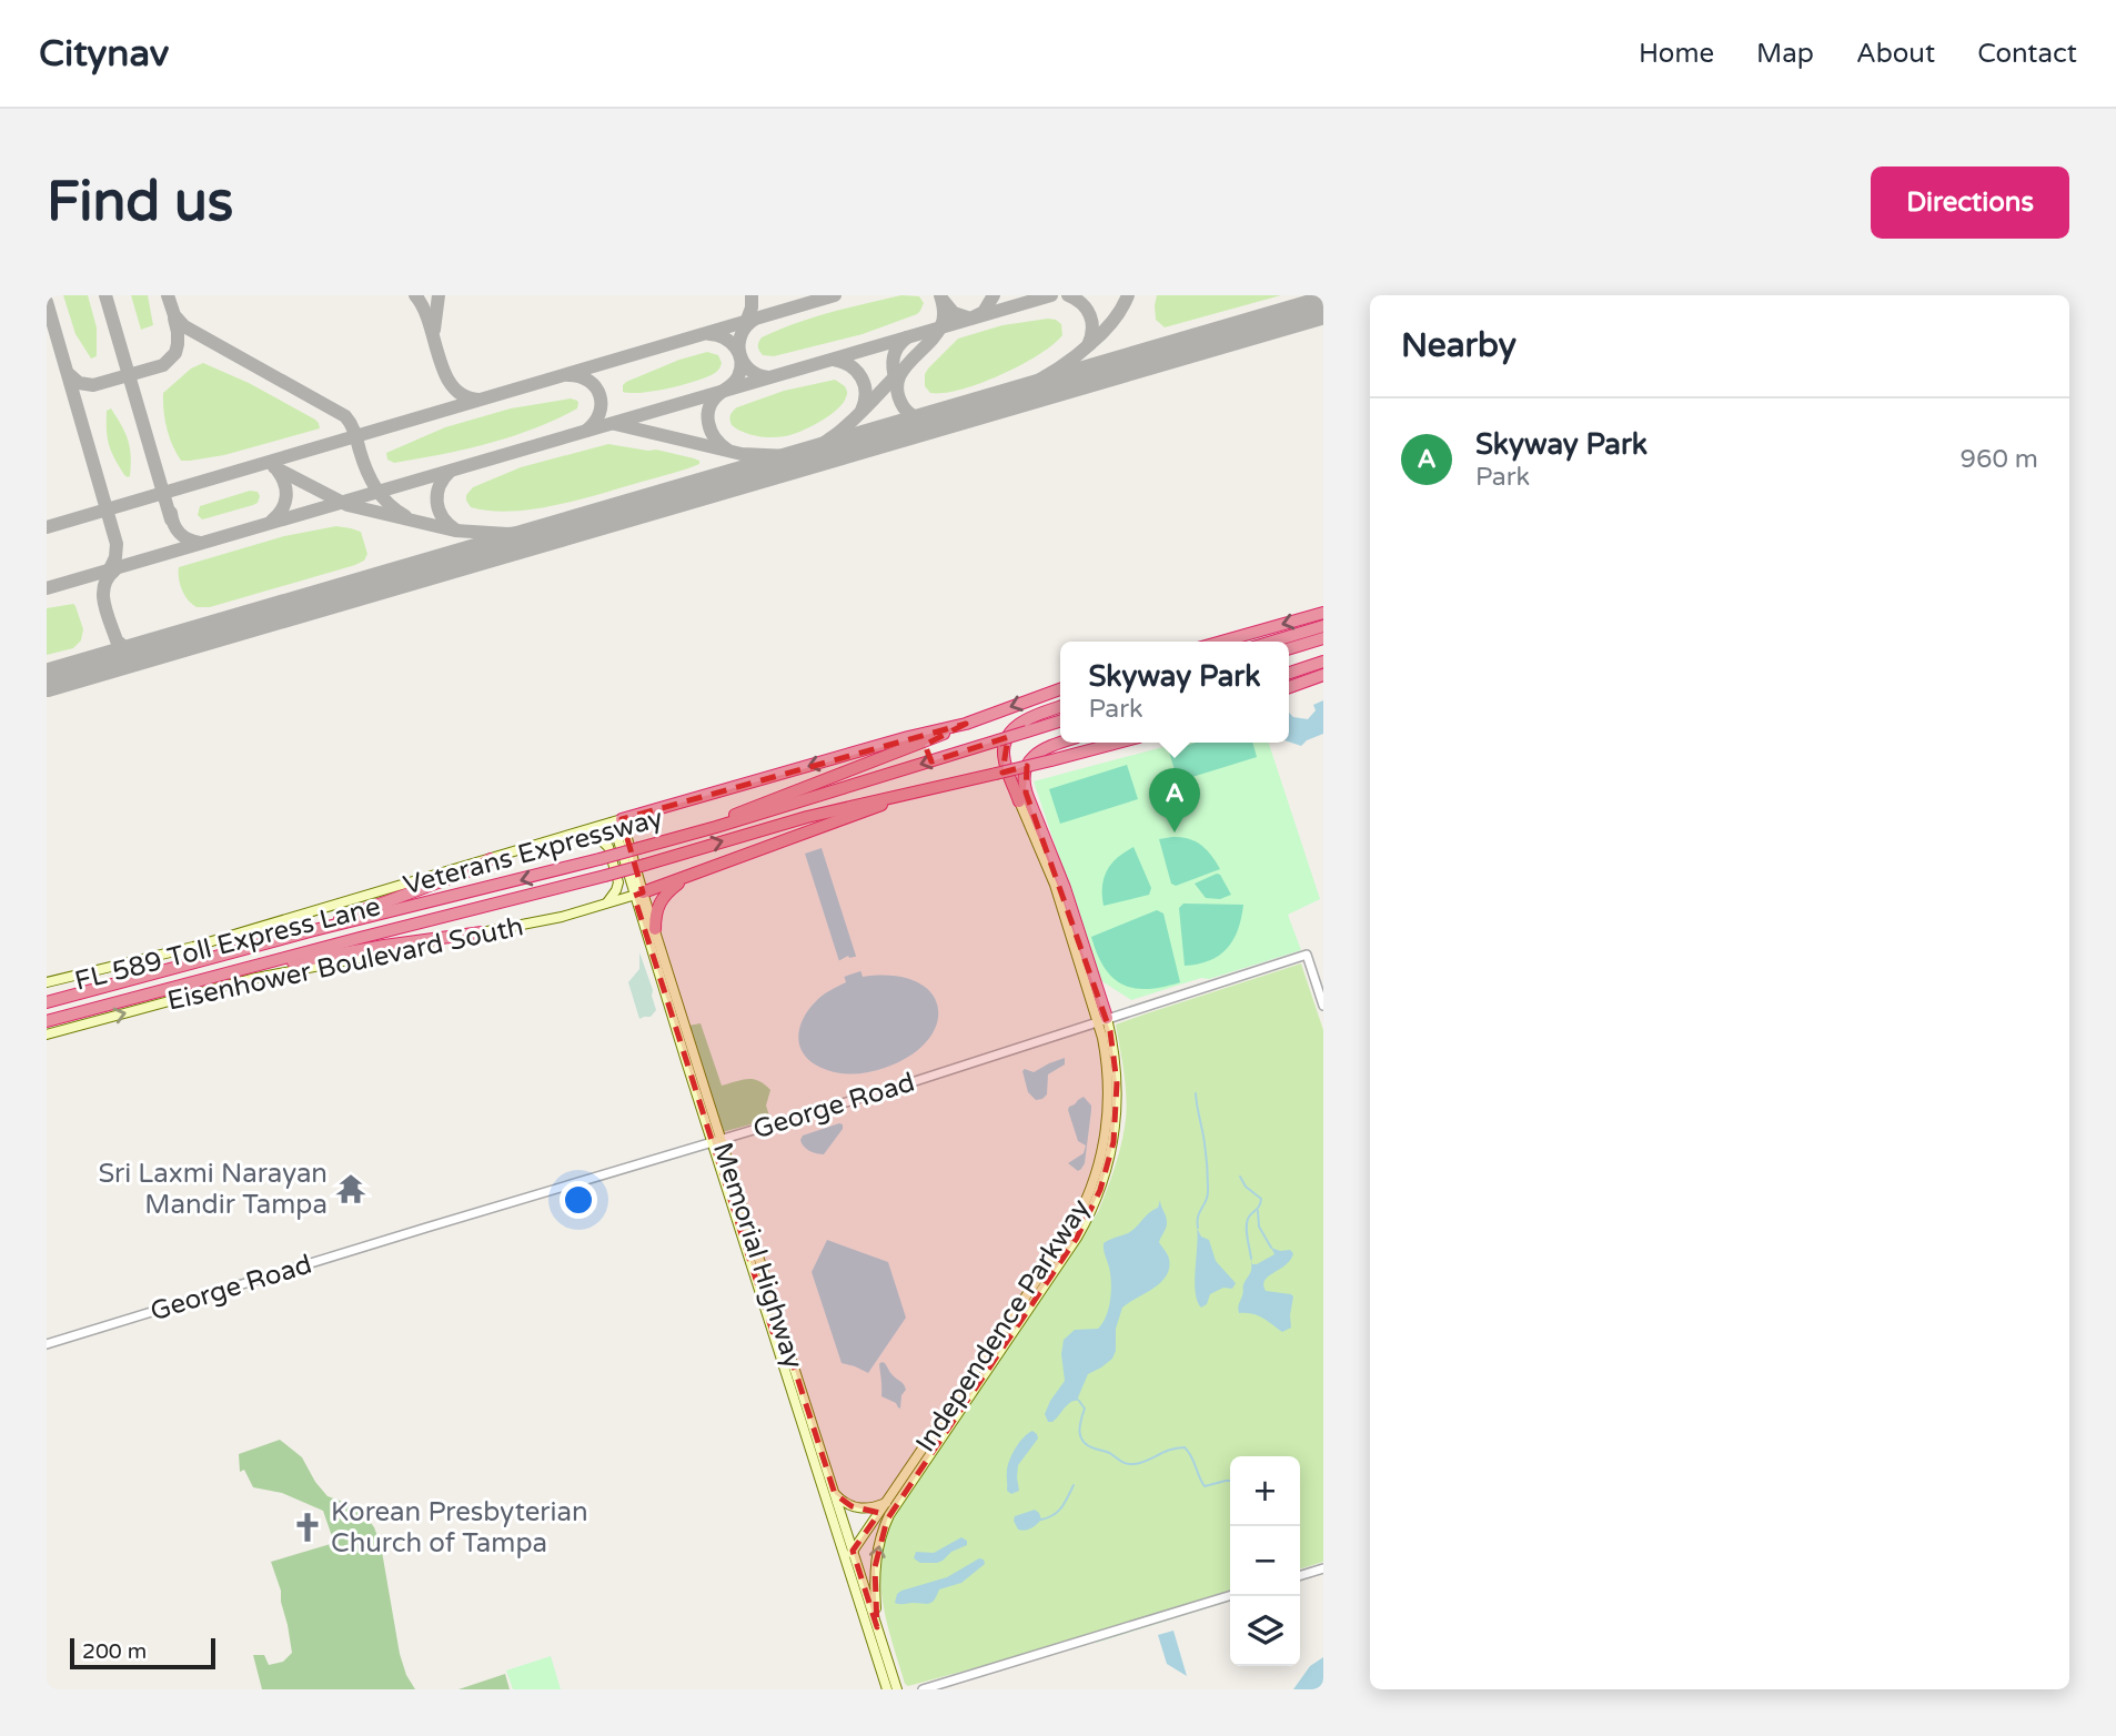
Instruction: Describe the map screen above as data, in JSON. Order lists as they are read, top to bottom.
{
  "streets": {
    "highway": ["Veterans Expressway", "FL 589 Toll Express Lane"],
    "main road": ["Eisenhower Boulevard South", "Memorial Highway", "Independence Parkway"],
    "street": ["George Road"]
  },
  "crossings": [
    ["Veterans Expressway", "FL 589 Toll Express Lane"],
    ["Eisenhower Boulevard South", "Memorial Highway"],
    ["George Road", "Memorial Highway"],
    ["George Road", "Independence Parkway"],
    ["Memorial Highway", "Independence Parkway"]
  ],
  "places": {
    "temple": ["Sri Laxmi Narayan Mandir Tampa"],
    "church": ["Korean Presbyterian Church of Tampa"]
  },
  "scale_bar": "200 m",
  "page": {
    "header": "Citynav",
    "nav": [
      "Home",
      "Map",
      "About",
      "Contact"
    ],
    "buttons": "Directions",
    "title": "Find us",
    "heading": "Nearby",
    "list": [
      {
        "mark": "A",
        "name": "Skyway Park",
        "note": "Park",
        "value": "960 m"
      }
    ],
    "popup": ["Skyway Park", "Park"],
    "pins": "A",
    "map_buttons": ["+", "−"],
    "scale": "200 m"
  }
}
